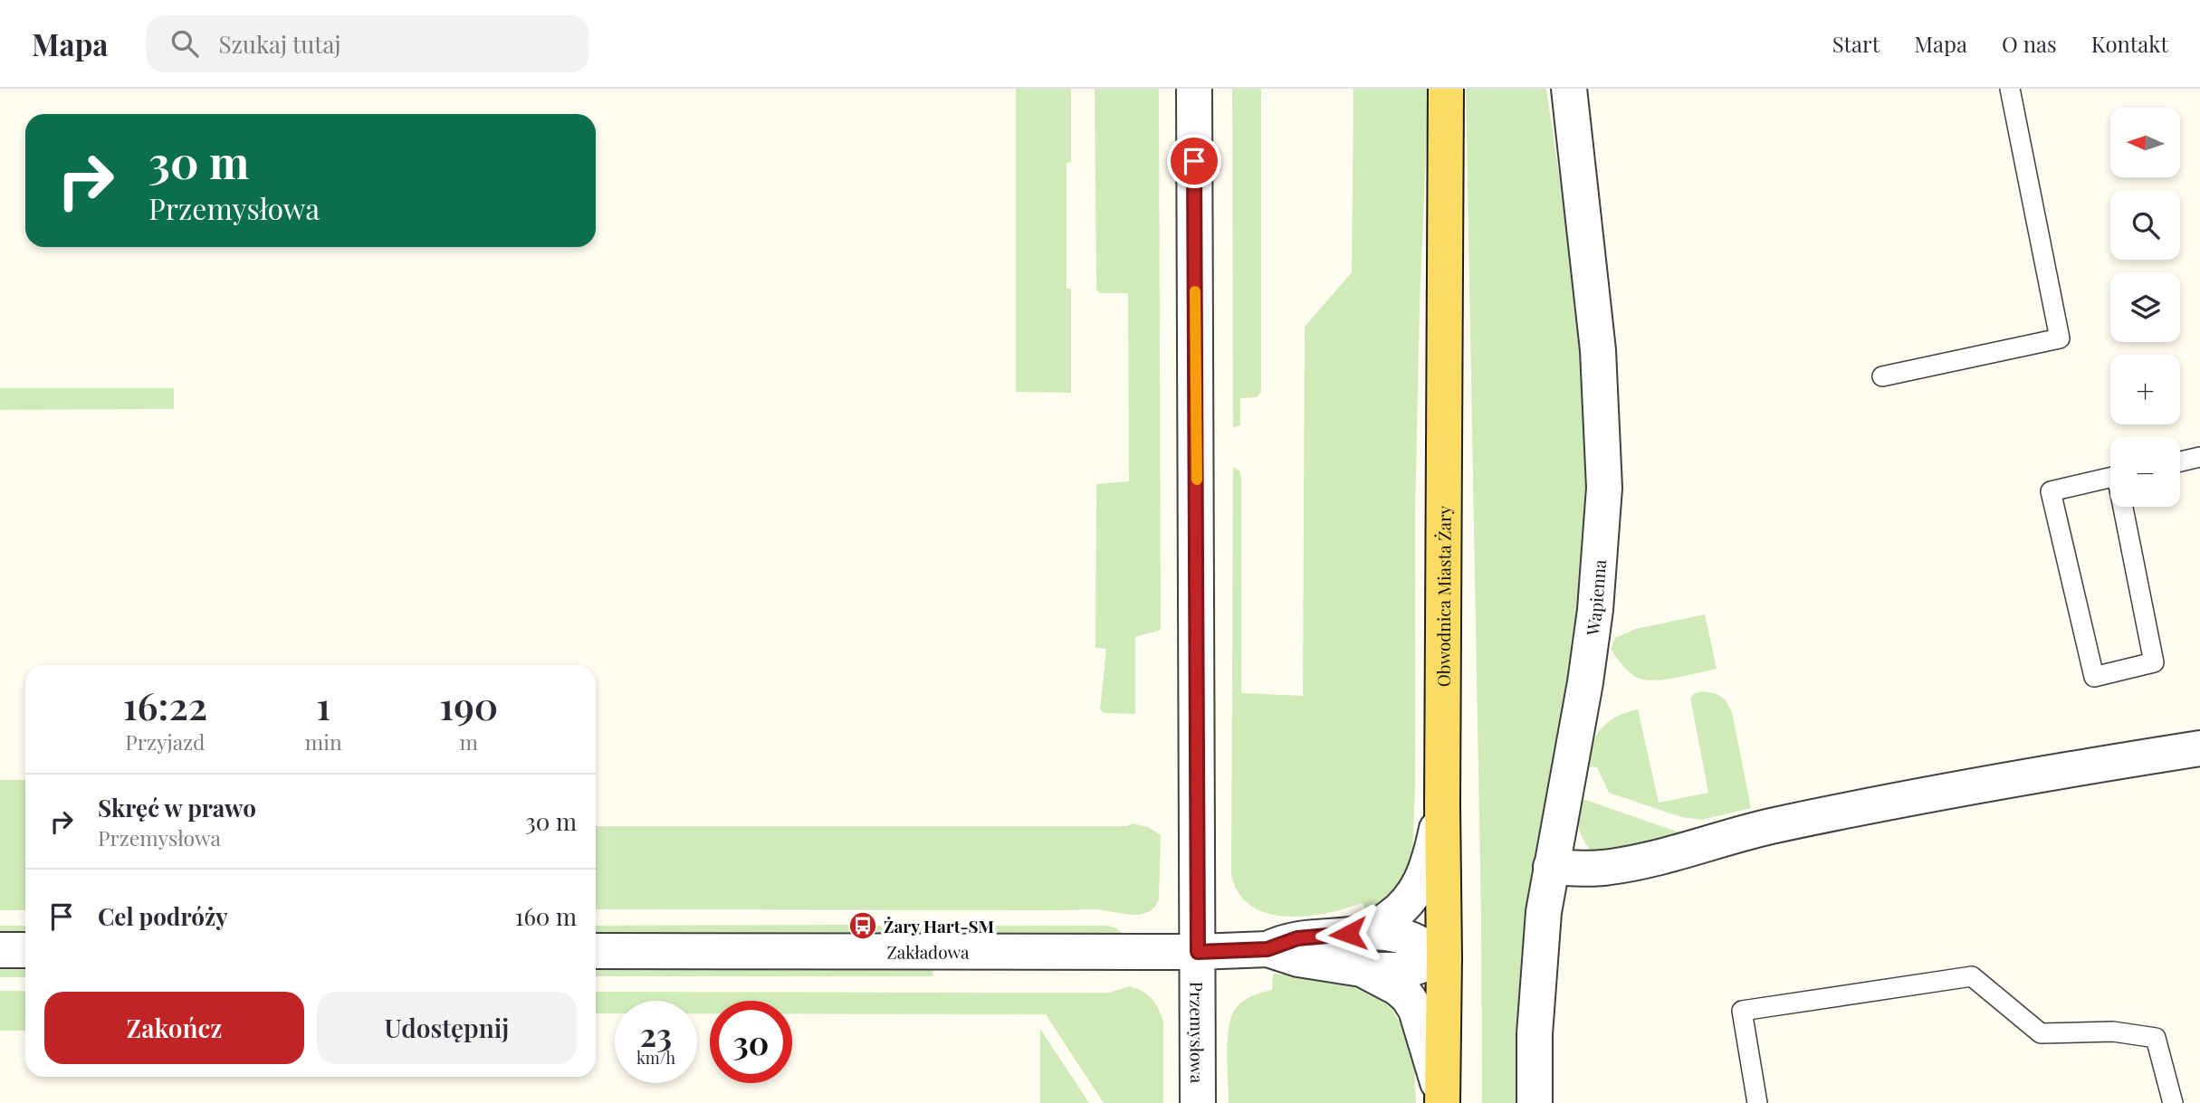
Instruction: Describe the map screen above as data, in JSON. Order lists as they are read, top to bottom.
{
  "streets": {
    "main road": ["Obwodnica Miasta Żary"],
    "street": ["Wapienna", "Zakładowa", "Przemysłowa"]
  },
  "crossings": [
    ["Obwodnica Miasta Żary", "Zakładowa"],
    ["Zakładowa", "Przemysłowa"]
  ],
  "places": {
    "bus stop": ["Żary Hart-SM"]
  },
  "north": "left",
  "page": {
    "header": "Mapa",
    "search": "Szukaj tutaj",
    "nav": [
      "Start",
      "Mapa",
      "O nas",
      "Kontakt"
    ],
    "map_buttons": ["+", "−"],
    "turn": ["30 m", "Przemysłowa"],
    "eta": [
      "16:22",
      "Przyjazd",
      "1",
      "min",
      "190",
      "m"
    ],
    "list": [
      {
        "name": "Skręć w prawo",
        "note": "Przemysłowa",
        "value": "30 m"
      },
      {
        "name": "Cel podróży",
        "value": "160 m"
      }
    ],
    "buttons": ["Zakończ", "Udostępnij"],
    "speed": "23 km/h",
    "limit": "30"
  }
}
